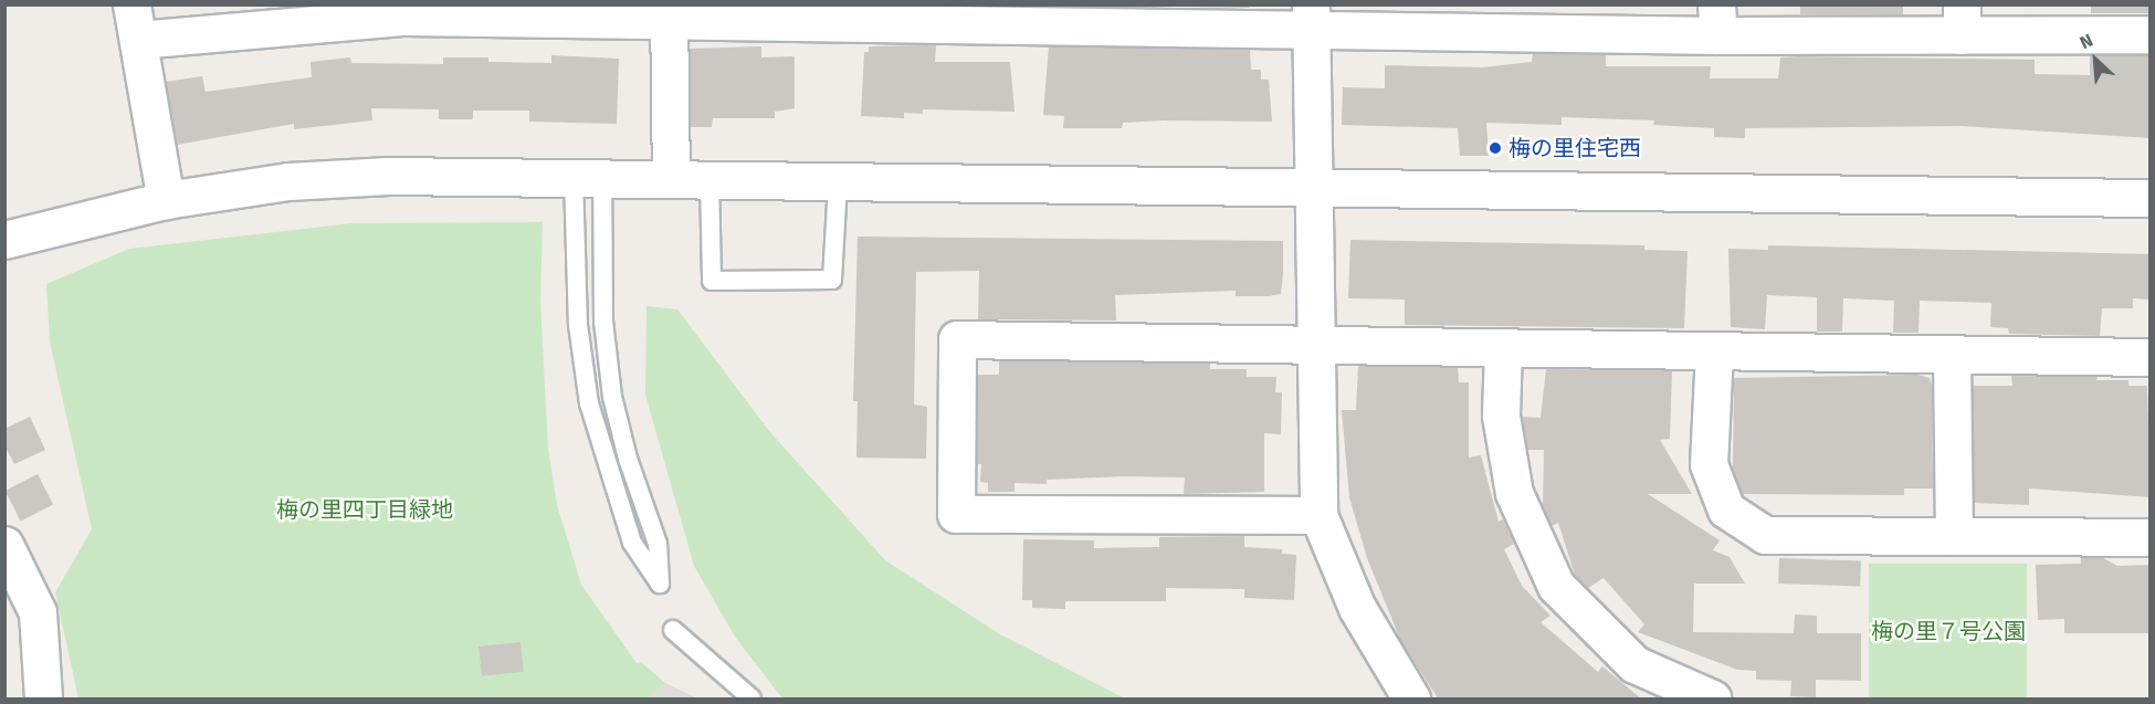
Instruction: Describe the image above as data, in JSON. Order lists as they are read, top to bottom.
{
  "parks": ["梅の里四丁目緑地", "梅の里７号公園"],
  "places": ["梅の里住宅西"],
  "north": "top left"
}
